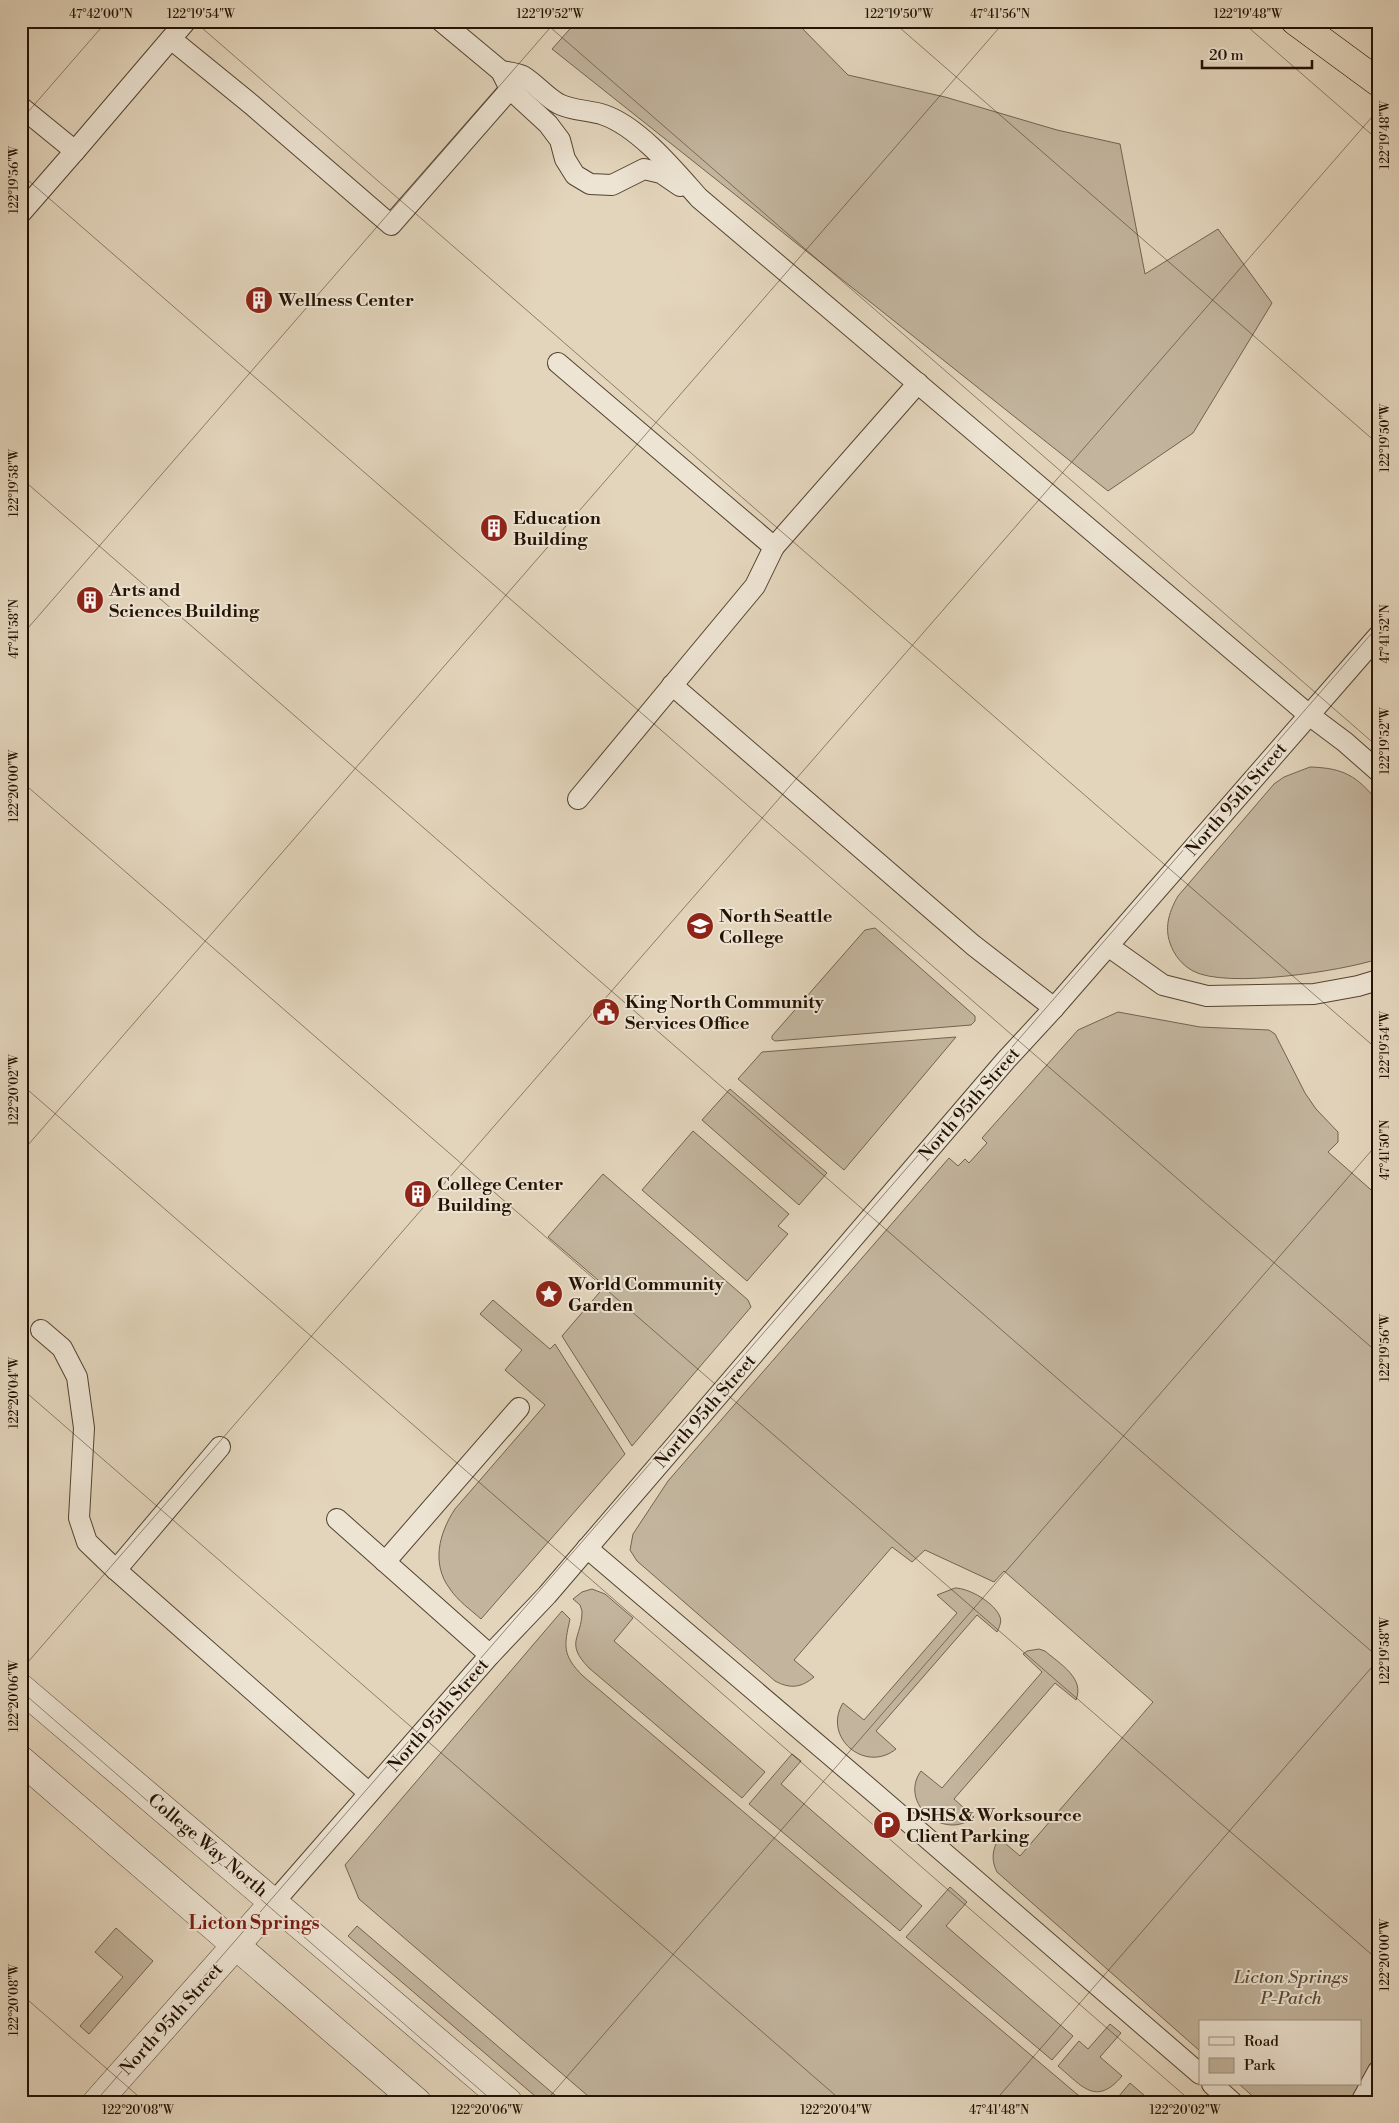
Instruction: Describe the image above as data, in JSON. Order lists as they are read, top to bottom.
{
  "streets": {
    "street": ["North 95th Street", "College Way North"]
  },
  "crossings": [
    ["North 95th Street", "College Way North"]
  ],
  "districts": ["Licton Springs"],
  "parks": ["Licton Springs P-Patch"],
  "places": {
    "building": [
      "Wellness Center",
      "Education Building",
      "Arts and Sciences Building",
      "College Center Building"
    ],
    "school or university": ["North Seattle College"],
    "public building": ["King North Community Services Office"],
    "place": ["World Community Garden"],
    "parking": ["DSHS & Worksource Client Parking"]
  },
  "legend": ["Road", "Park"],
  "scale_bar": "20 m",
  "coordinates": [
    "47°42'00\"N",
    "122°19'54\"W",
    "122°19'52\"W",
    "122°19'50\"W",
    "47°41'56\"N",
    "122°19'48\"W",
    "122°19'56\"W",
    "122°19'58\"W",
    "47°41'58\"N",
    "47°41'52\"N",
    "122°20'00\"W",
    "122°20'02\"W",
    "47°41'50\"N",
    "122°20'04\"W",
    "122°20'06\"W",
    "122°20'08\"W",
    "47°41'48\"N"
  ]
}
